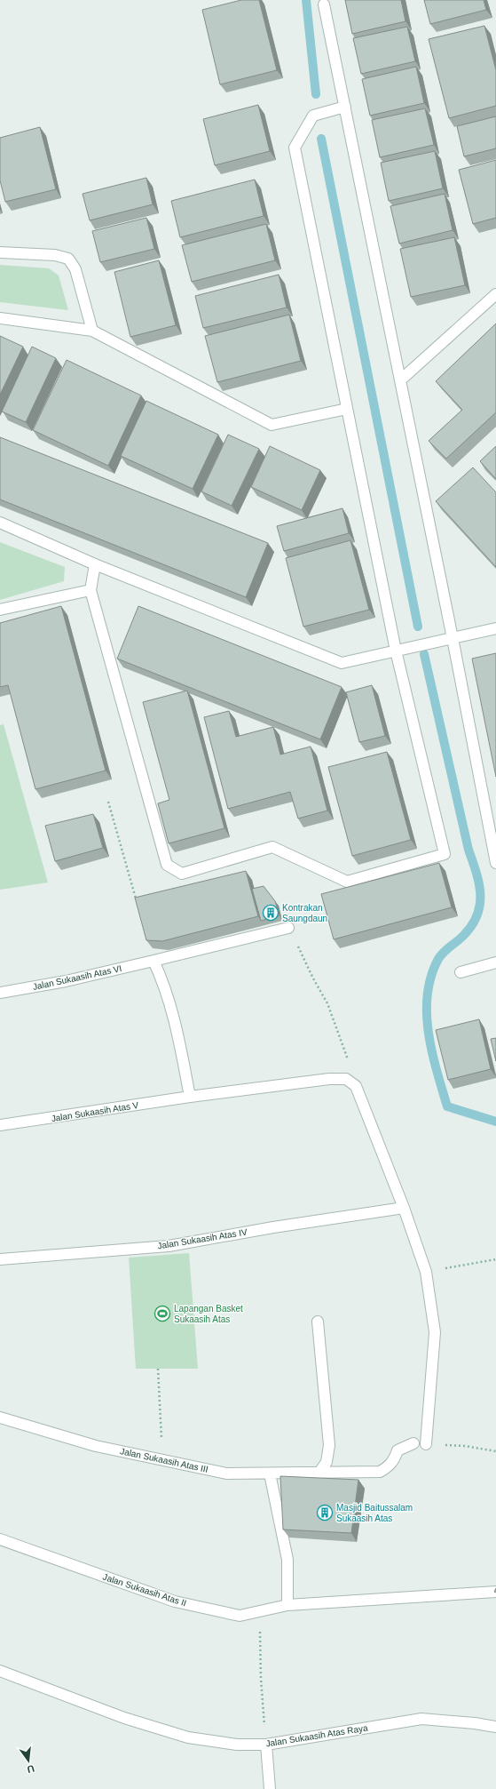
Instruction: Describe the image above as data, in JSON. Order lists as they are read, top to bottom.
{
  "streets": {
    "street": [
      "Jalan Sukaasih Atas VI",
      "Jalan Sukaasih Atas V",
      "Jalan Sukaasih Atas IV",
      "Jalan Sukaasih Atas III",
      "Jalan Sukaasih Atas II",
      "Jalan Sukaasih Atas Raya"
    ]
  },
  "places": {
    "building": ["Kontrakan Saungdaun", "Masjid Baitussalam Sukaasih Atas"],
    "sports": ["Lapangan Basket Sukaasih Atas"]
  },
  "north": "bottom"
}
